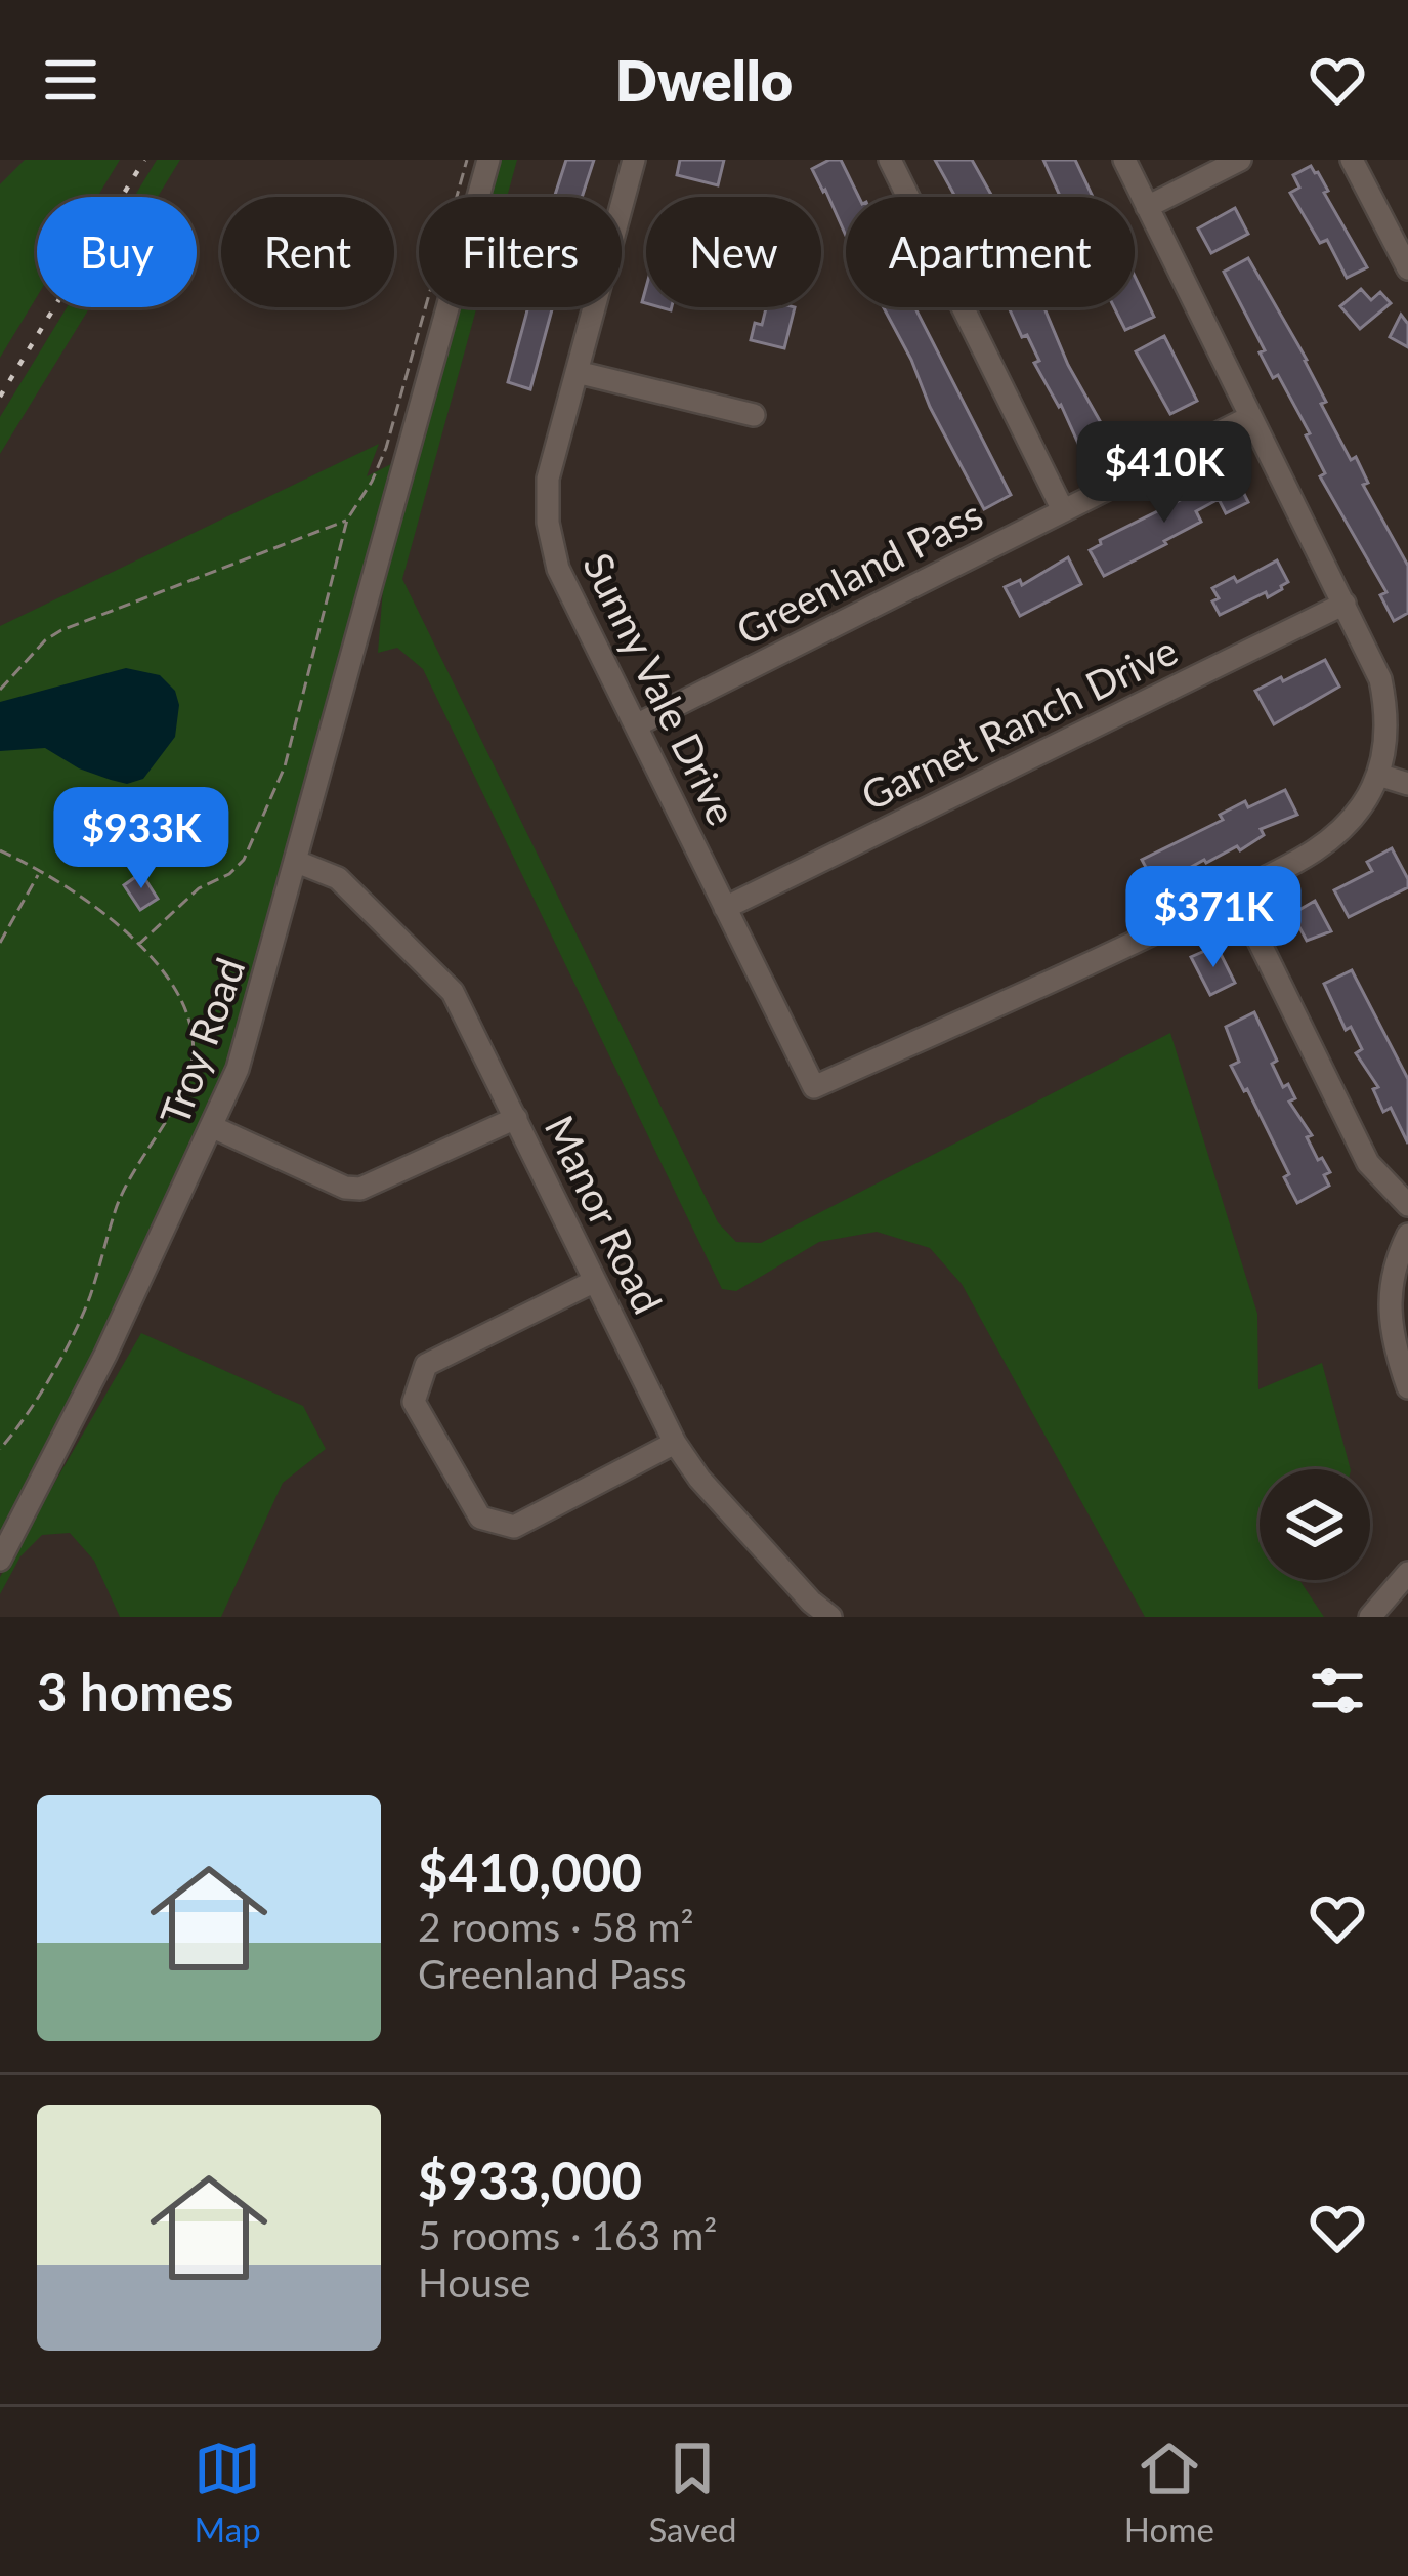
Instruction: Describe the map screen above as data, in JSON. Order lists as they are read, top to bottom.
{
  "streets": {
    "street": [
      "Greenland Pass",
      "Sunny Vale Drive",
      "Garnet Ranch Drive",
      "Troy Road",
      "Manor Road"
    ]
  },
  "crossings": [
    ["Greenland Pass", "Sunny Vale Drive"],
    ["Sunny Vale Drive", "Garnet Ranch Drive"],
    ["Troy Road", "Manor Road"]
  ],
  "page": {
    "header": "Dwello",
    "chip": [
      "Buy",
      "Rent",
      "Filters",
      "New",
      "Apartment"
    ],
    "price": ["$410K", "$933K", "$371K"],
    "heading": "3 homes",
    "list": [
      {
        "name": "$410,000",
        "note": "2 rooms · 58 m² · Greenland Pass"
      },
      {
        "name": "$933,000",
        "note": "5 rooms · 163 m² · House"
      }
    ],
    "tabs": ["Map", "Saved", "Home"]
  }
}
